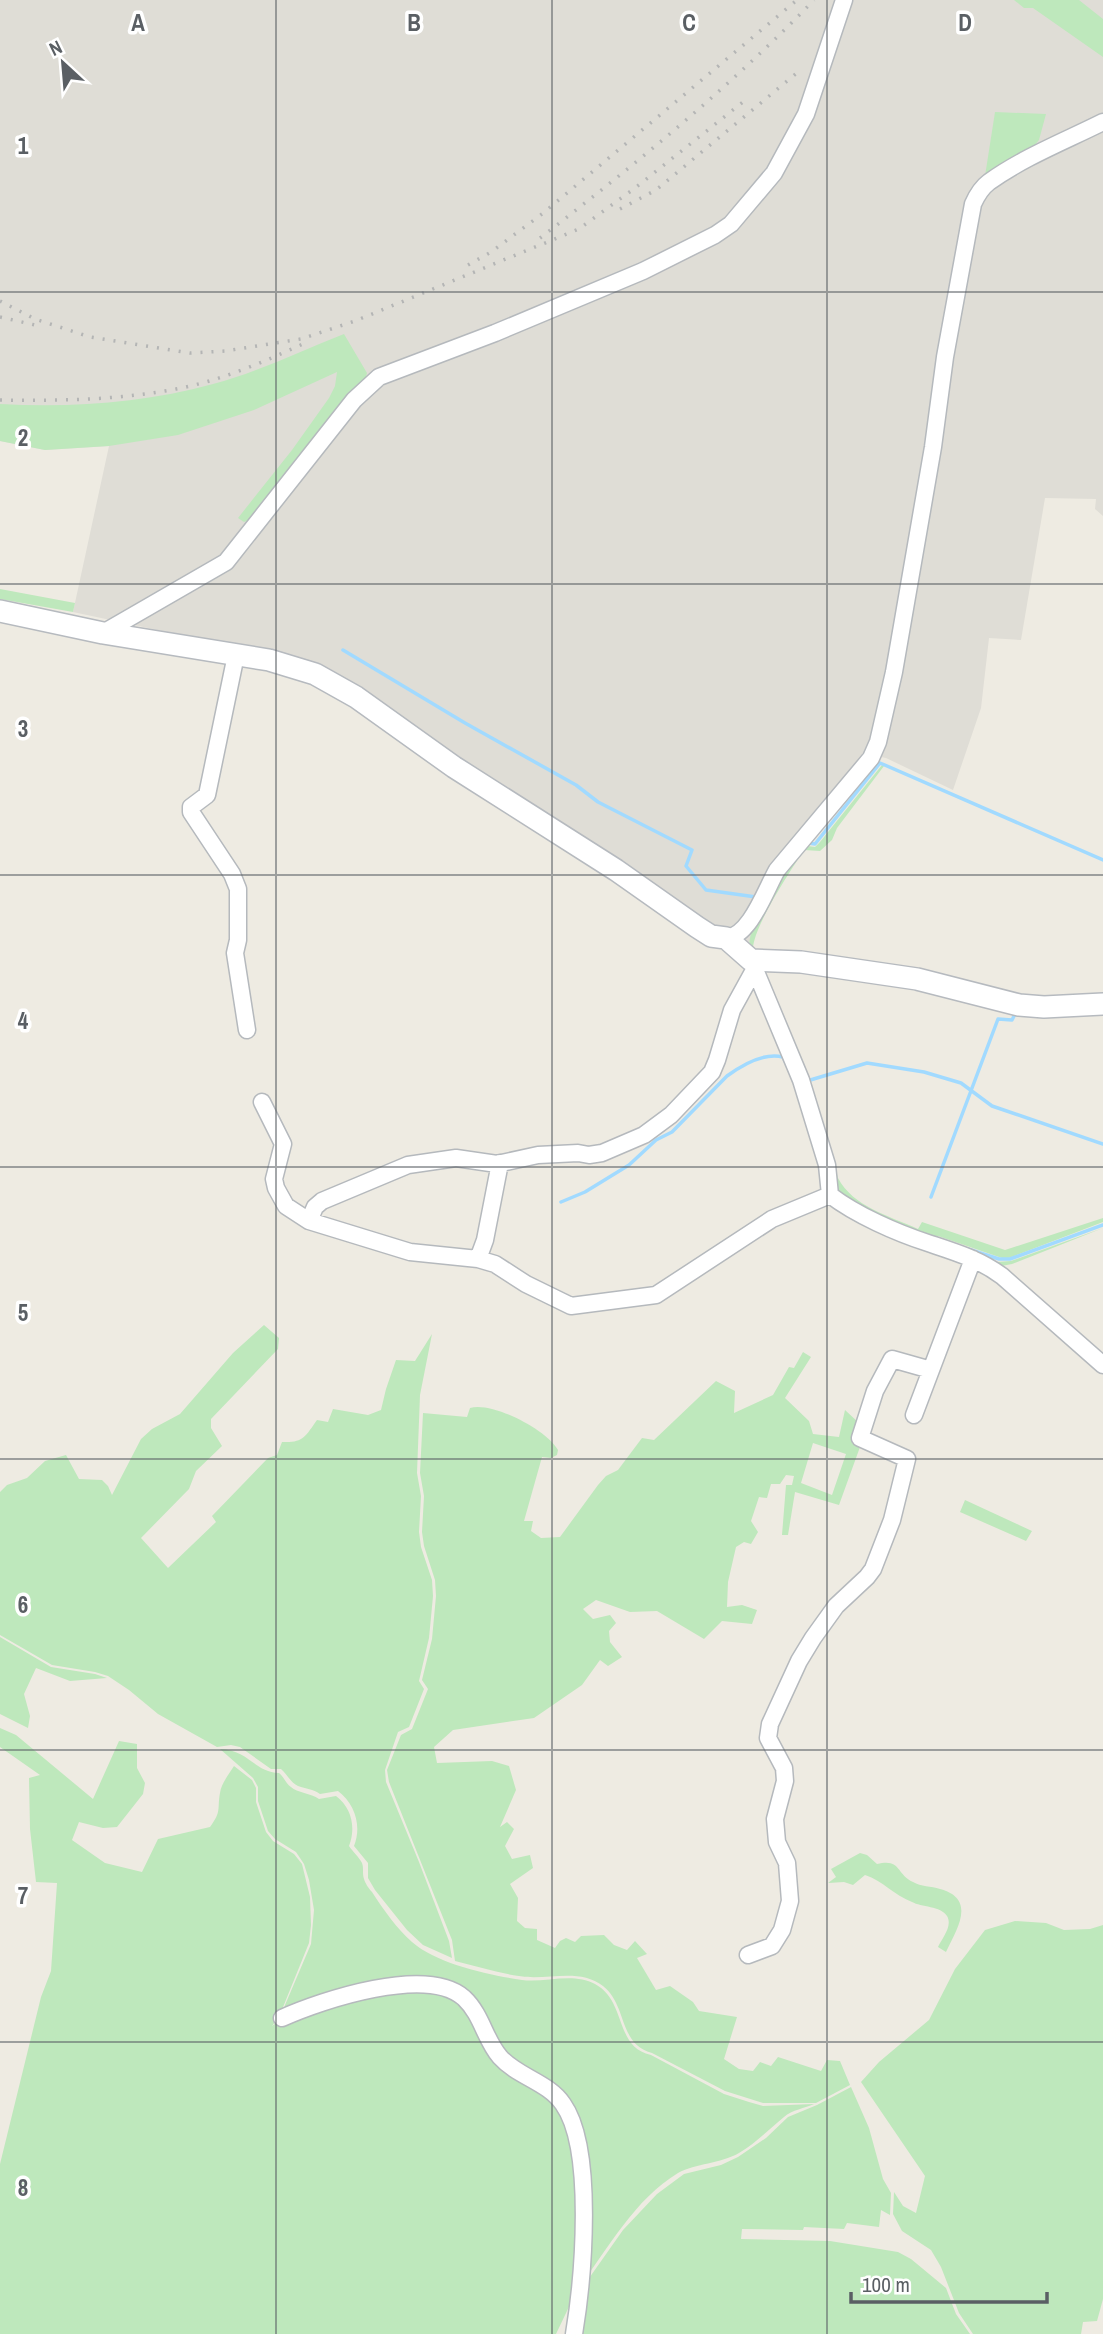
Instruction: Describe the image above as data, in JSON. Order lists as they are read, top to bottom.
{
  "scale_bar": "100 m",
  "north": "top left",
  "grid": {
    "columns": [
      "A",
      "B",
      "C",
      "D"
    ],
    "rows": [
      "1",
      "2",
      "3",
      "4",
      "5",
      "6",
      "7",
      "8"
    ]
  }
}
